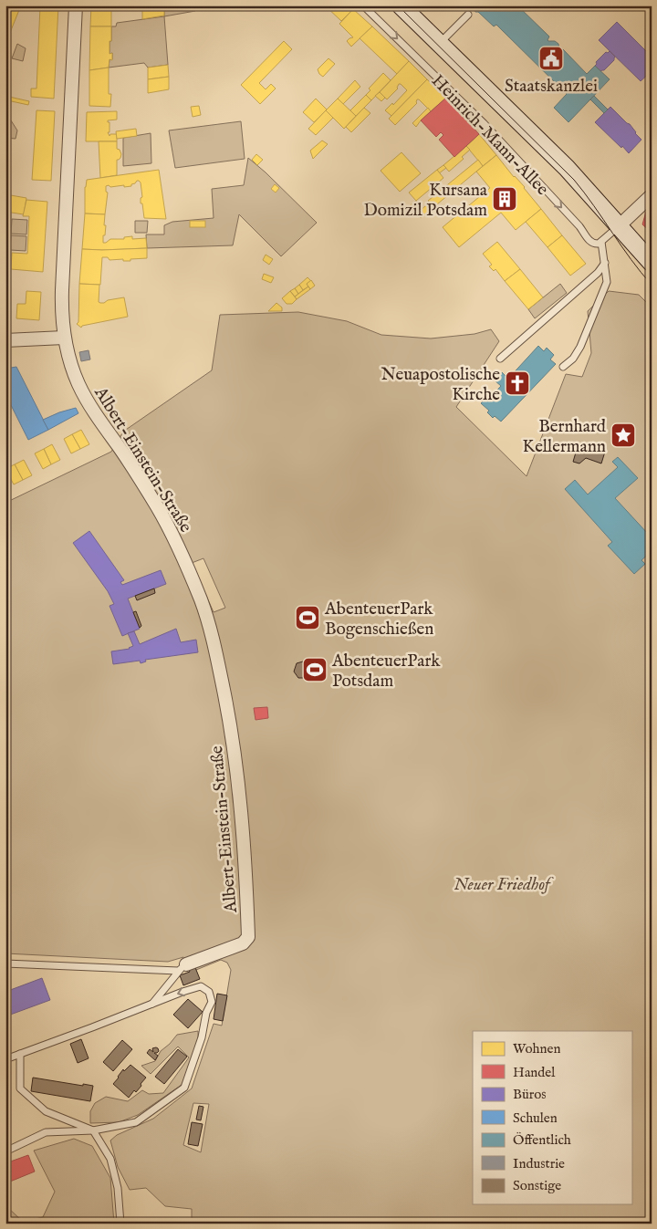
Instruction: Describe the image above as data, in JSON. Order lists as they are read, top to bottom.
{
  "streets": {
    "main road": ["Heinrich-Mann-Allee"],
    "street": ["Albert-Einstein-Straße"]
  },
  "one_way": ["Heinrich-Mann-Allee"],
  "parks": ["Neuer Friedhof"],
  "places": {
    "public building": ["Staatskanzlei"],
    "building": ["Kursana Domizil Potsdam"],
    "church": ["Neuapostolische Kirche"],
    "place": ["Bernhard Kellermann"],
    "sports": ["AbenteuerPark Bogenschießen", "AbenteuerPark Potsdam"]
  },
  "legend": [
    "Wohnen",
    "Handel",
    "Büros",
    "Schulen",
    "Öffentlich",
    "Industrie",
    "Sonstige"
  ]
}
